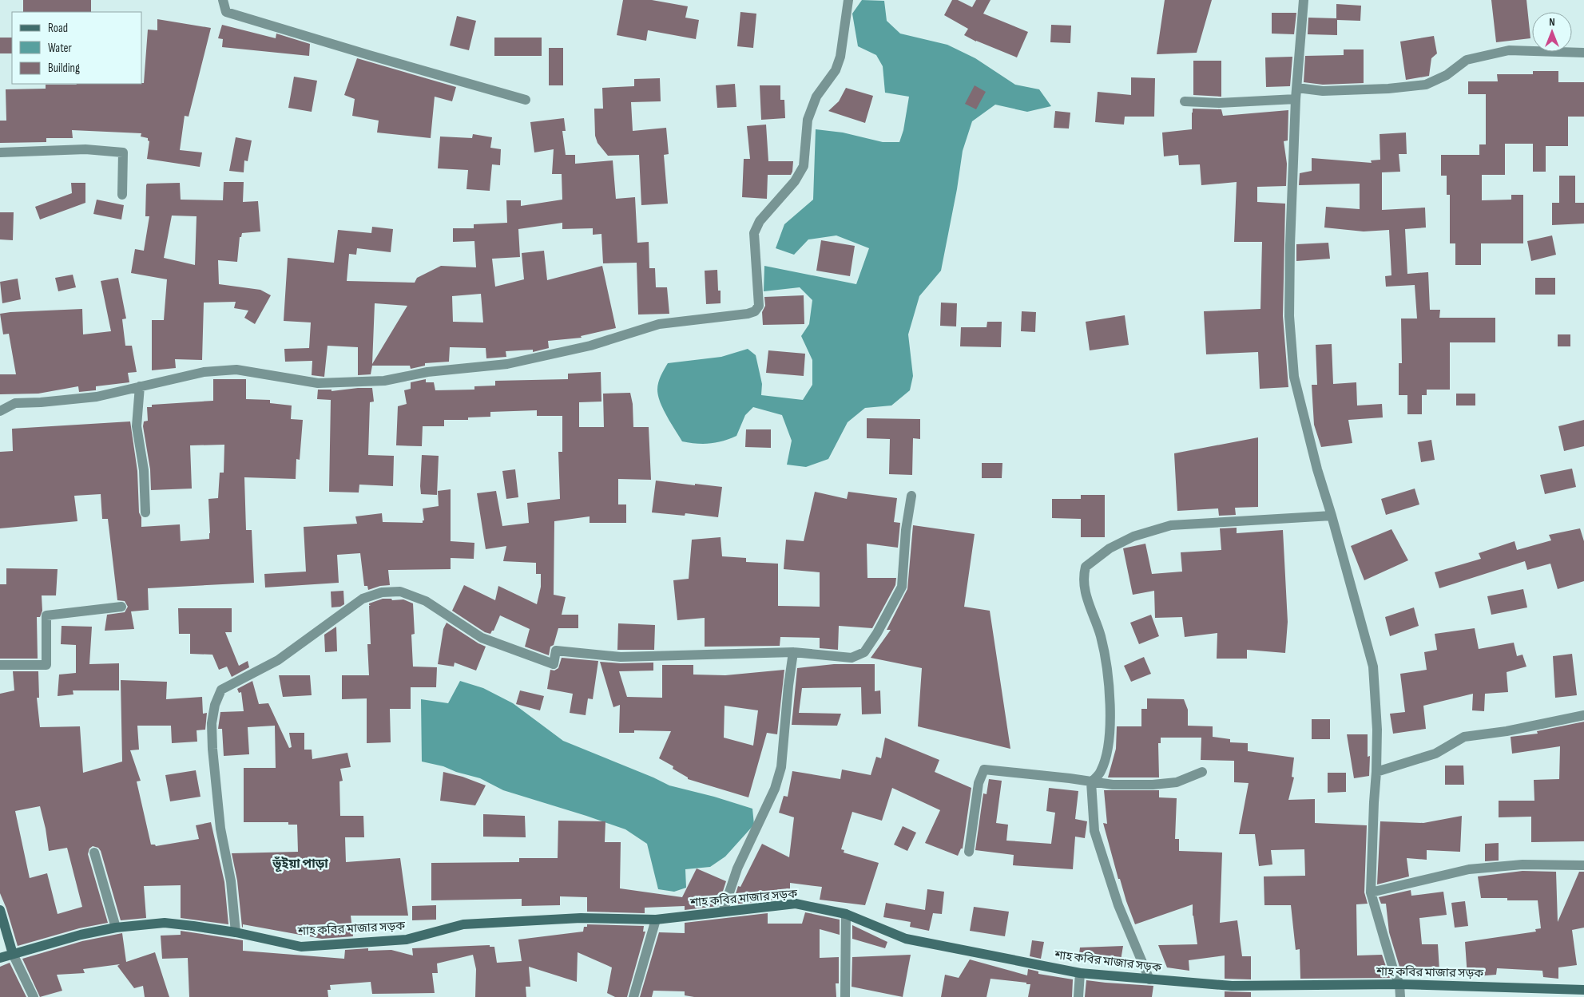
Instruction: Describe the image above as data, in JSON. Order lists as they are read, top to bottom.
{
  "streets": {
    "street": ["শাহ কবির মাজার সড়ক"]
  },
  "districts": ["ভূঁইয়া পাড়া"],
  "legend": ["Road", "Water", "Building"],
  "north": "top"
}
